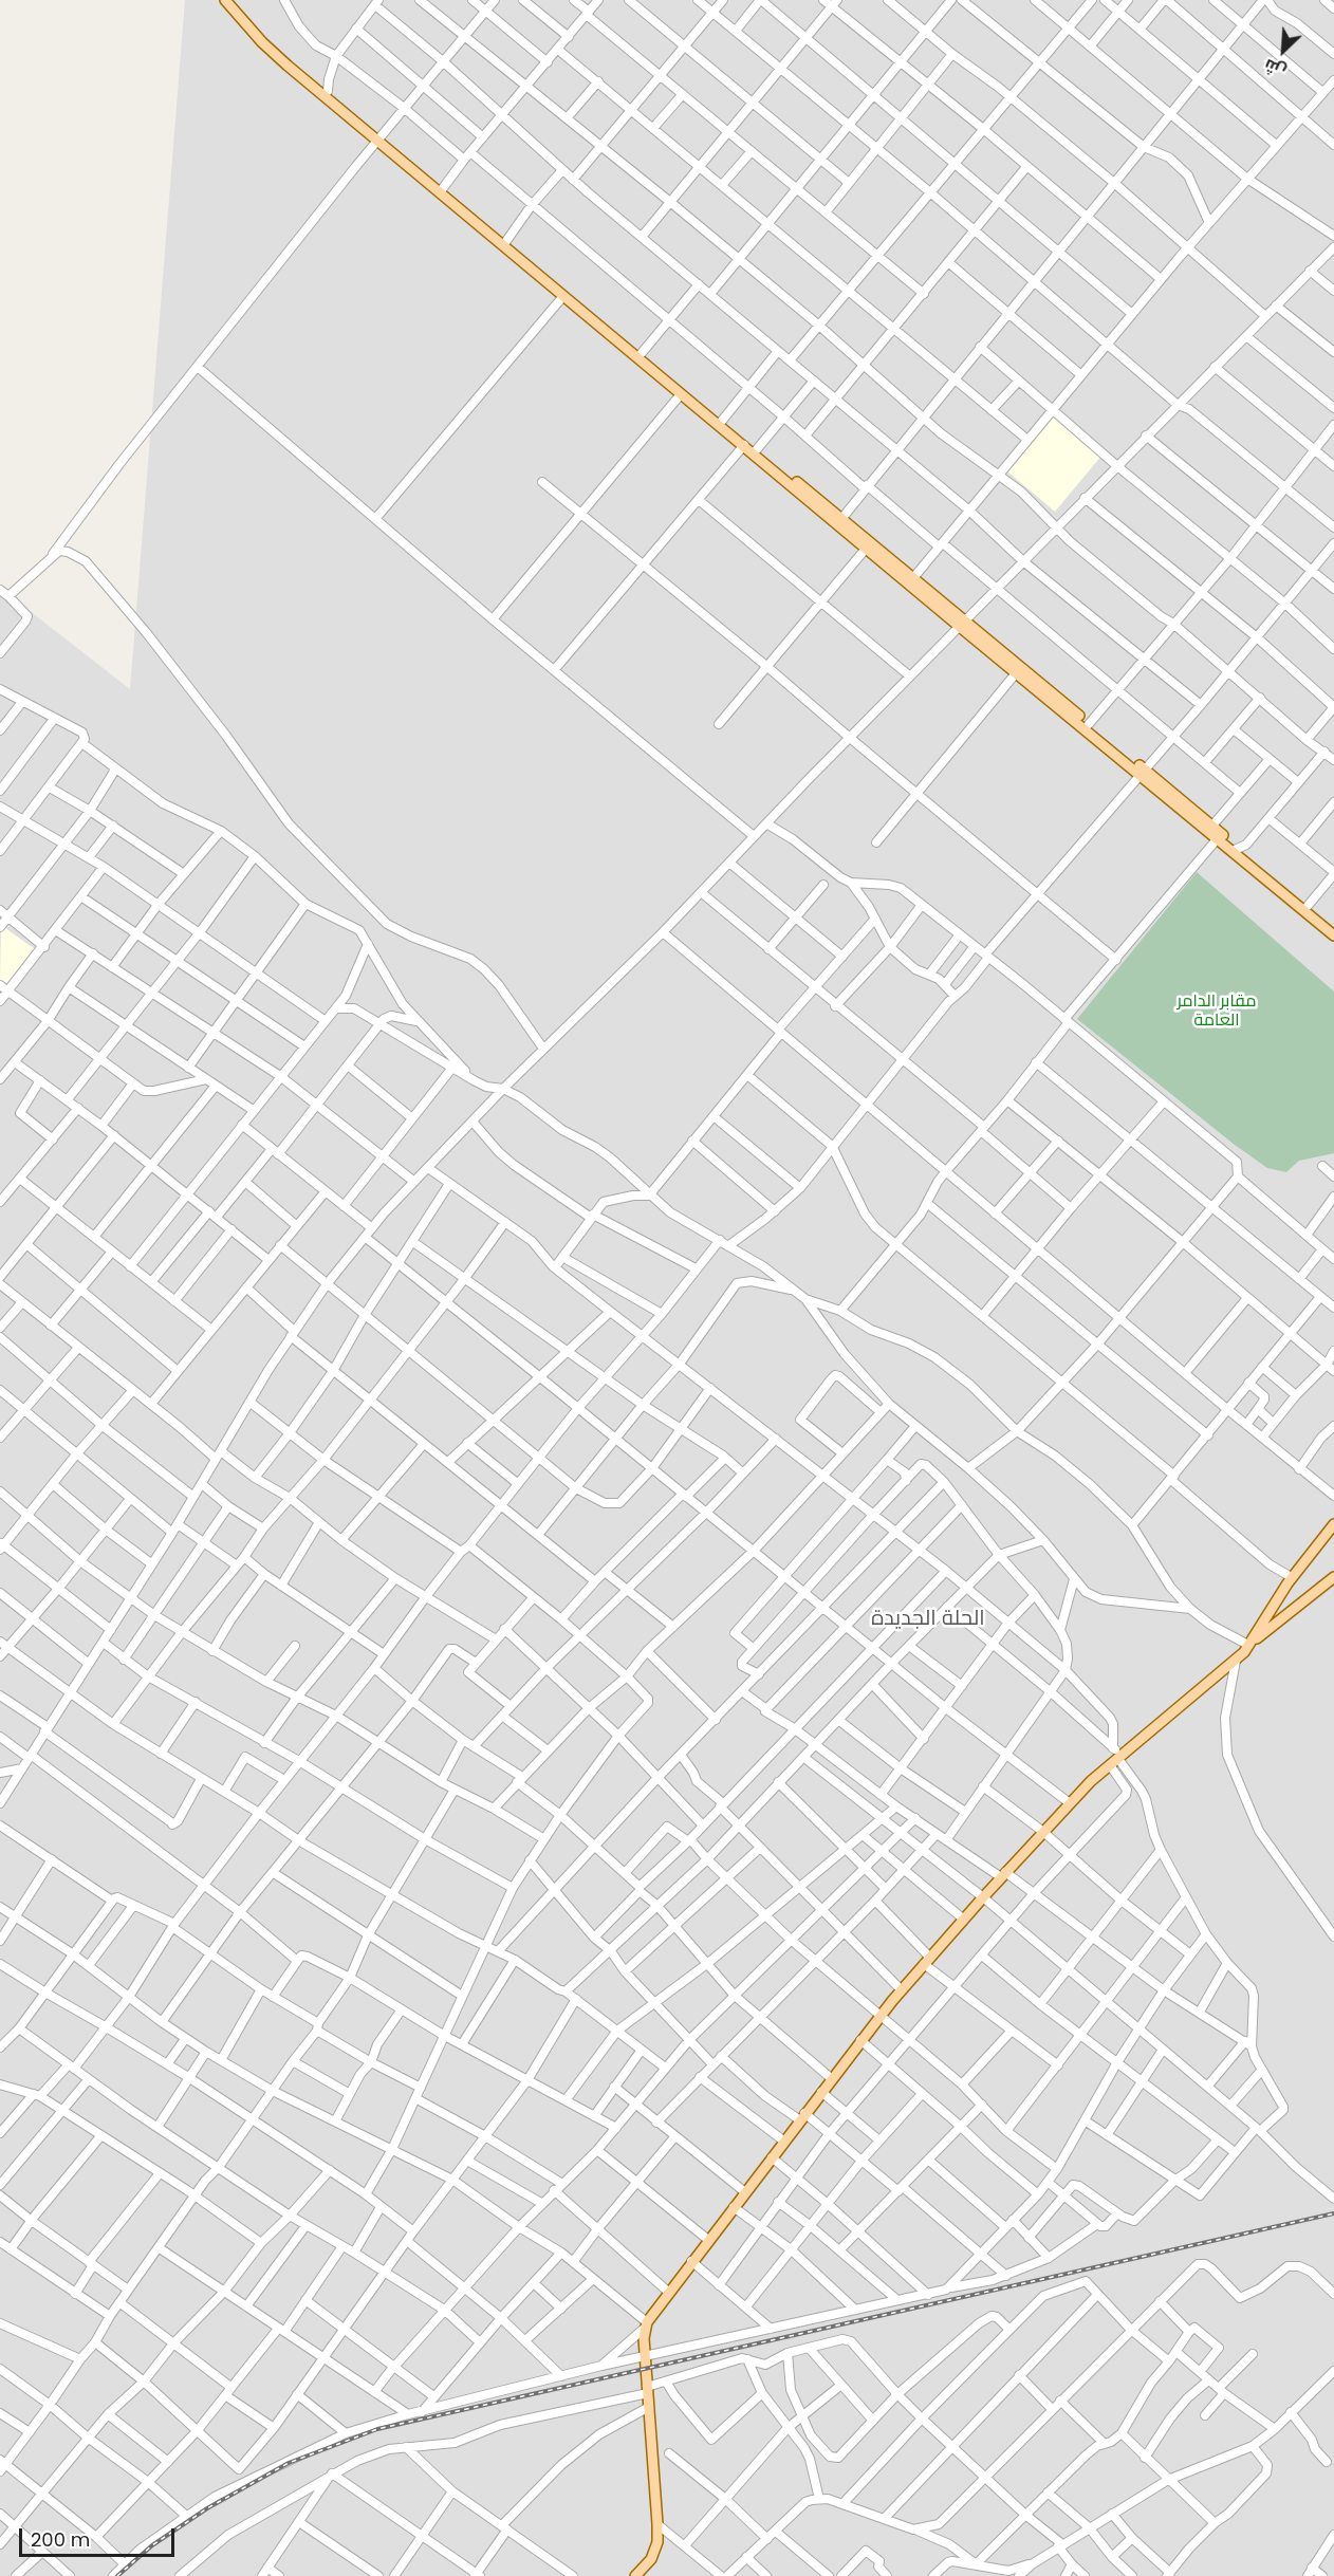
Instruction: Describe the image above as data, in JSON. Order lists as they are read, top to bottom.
{
  "districts": ["الحلة الجديدة"],
  "parks": ["مقابر الدامر العامة"],
  "scale_bar": "200 m",
  "north": "bottom left"
}
